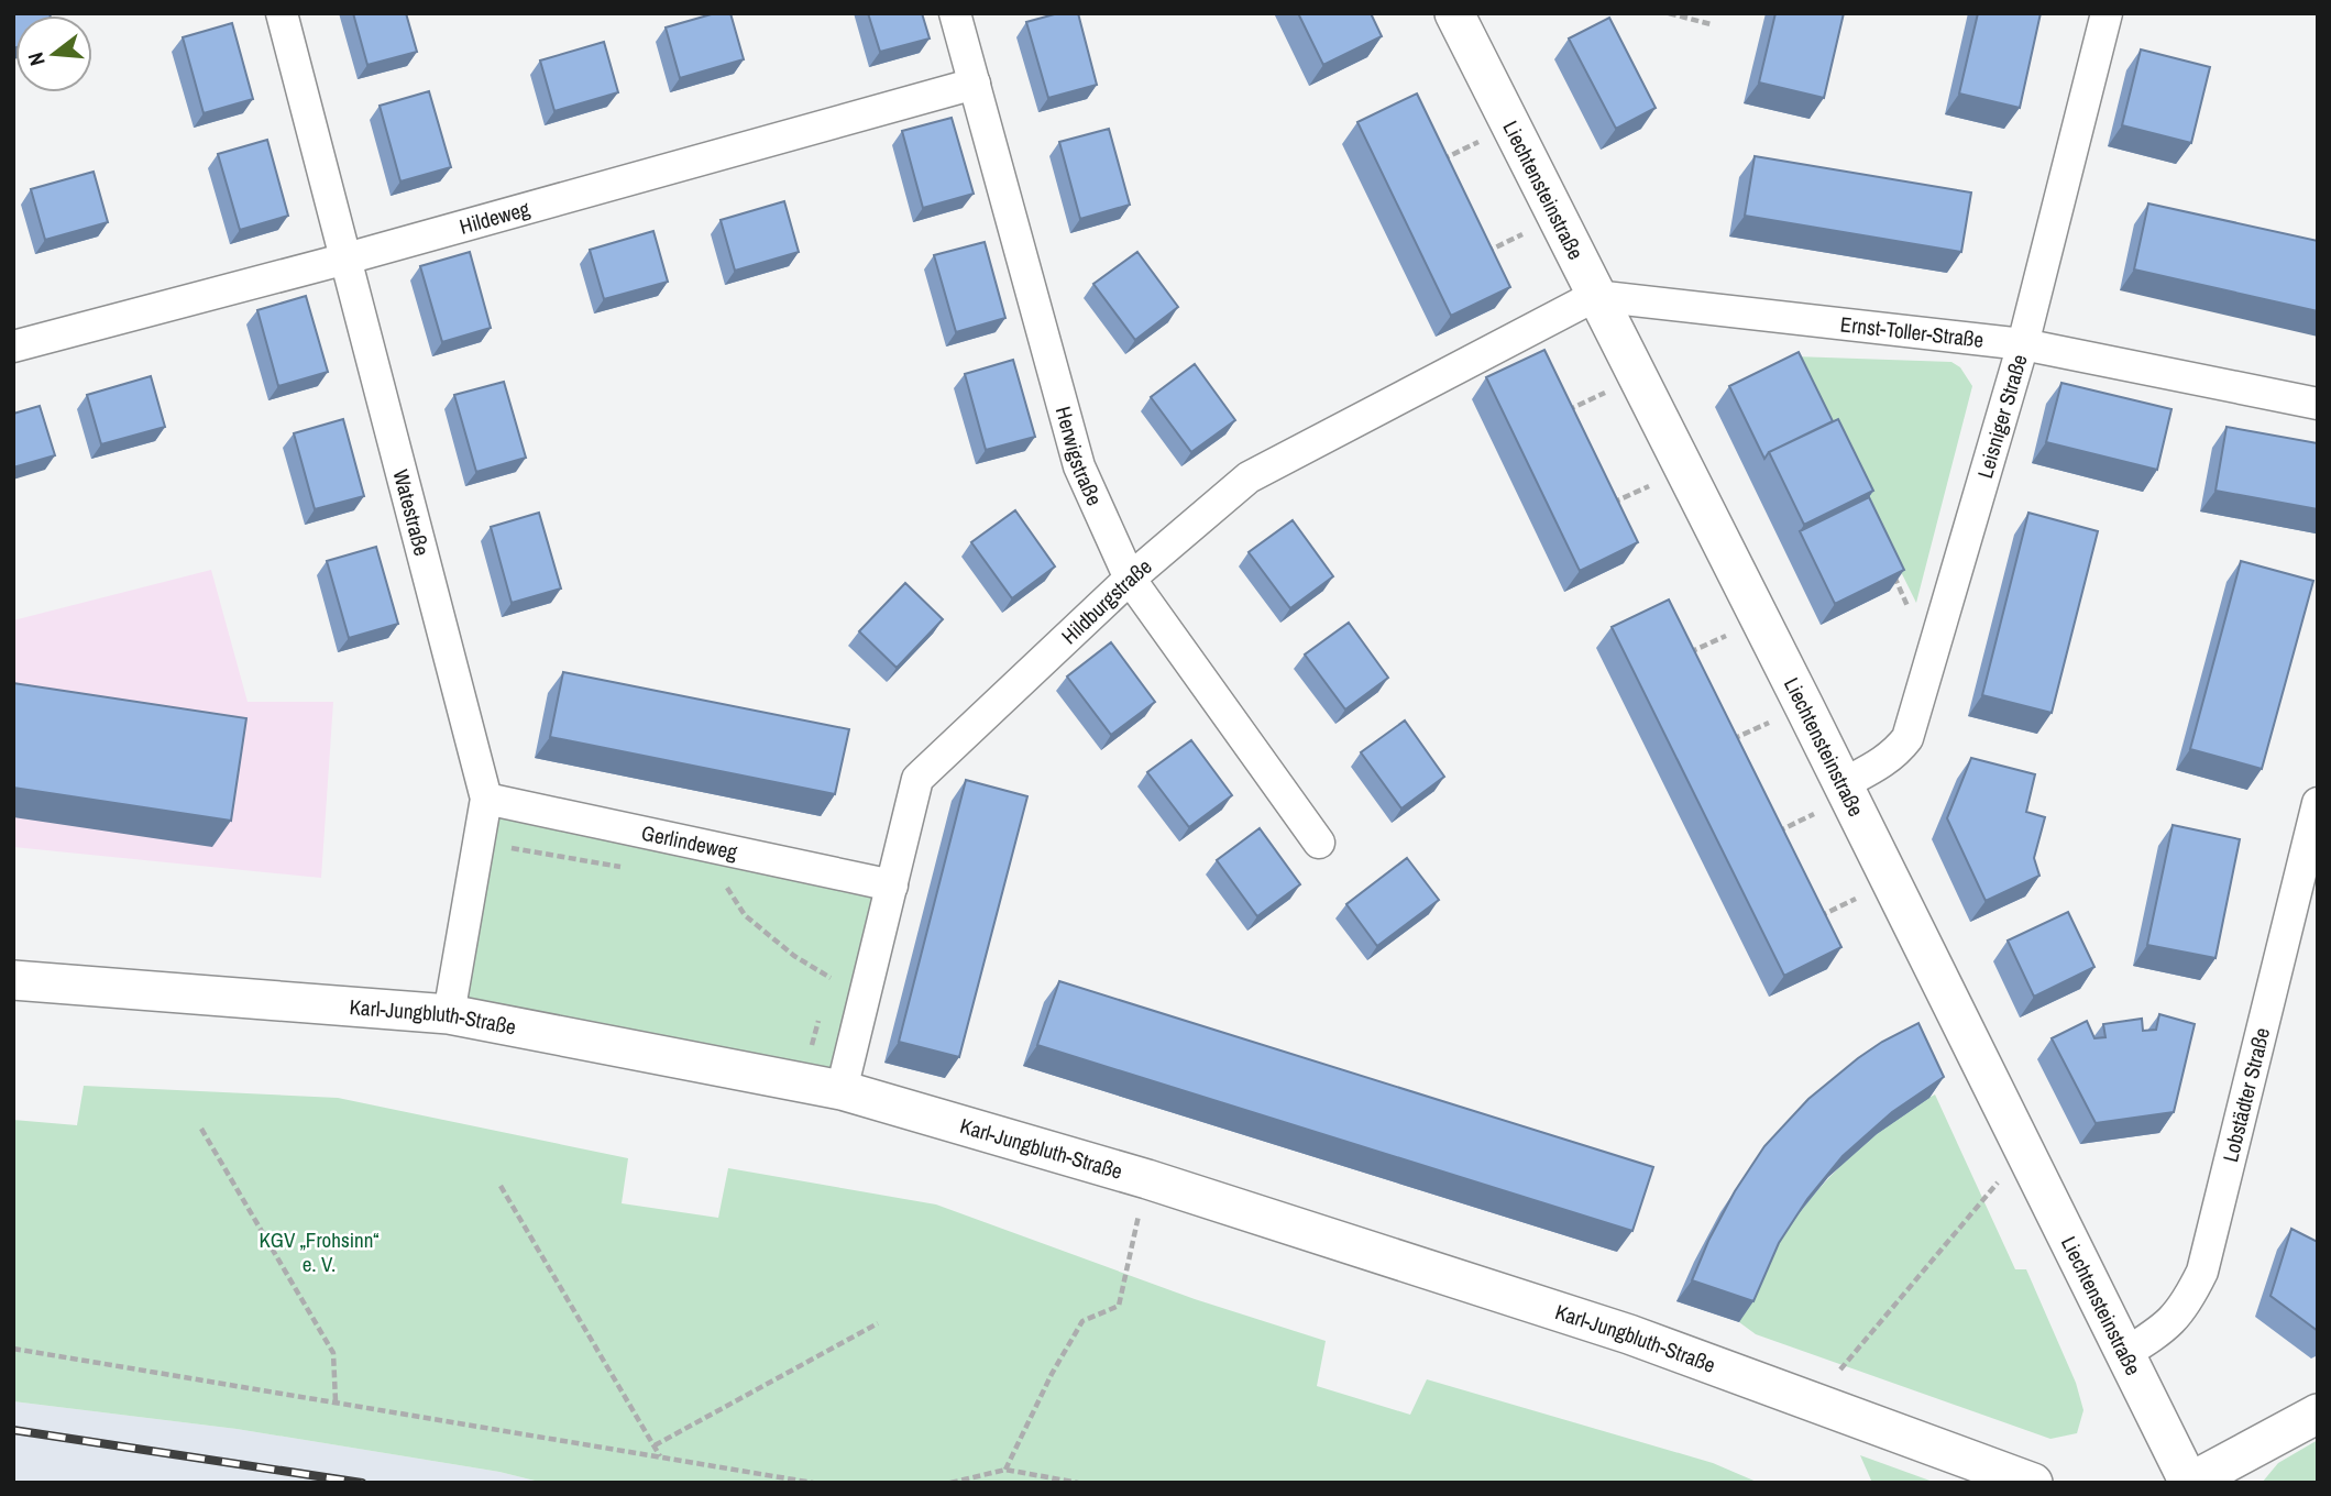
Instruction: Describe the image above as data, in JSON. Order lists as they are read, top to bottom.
{
  "streets": {
    "street": [
      "Liechtensteinstraße",
      "Hildeweg",
      "Ernst-Toller-Straße",
      "Leisniger Straße",
      "Herwigstraße",
      "Watestraße",
      "Hildburgstraße",
      "Gerlindeweg",
      "Karl-Jungbluth-Straße",
      "Lobstädter Straße"
    ]
  },
  "crossings": [
    ["Liechtensteinstraße", "Ernst-Toller-Straße"],
    ["Liechtensteinstraße", "Leisniger Straße"],
    ["Liechtensteinstraße", "Hildburgstraße"],
    ["Liechtensteinstraße", "Lobstädter Straße"],
    ["Hildeweg", "Herwigstraße"],
    ["Hildeweg", "Watestraße"],
    ["Ernst-Toller-Straße", "Leisniger Straße"],
    ["Ernst-Toller-Straße", "Hildburgstraße"],
    ["Herwigstraße", "Hildburgstraße"],
    ["Watestraße", "Gerlindeweg"],
    ["Watestraße", "Karl-Jungbluth-Straße"],
    ["Hildburgstraße", "Gerlindeweg"],
    ["Hildburgstraße", "Karl-Jungbluth-Straße"]
  ],
  "parks": ["KGV „Frohsinn“ e. V."],
  "north": "left"
}
